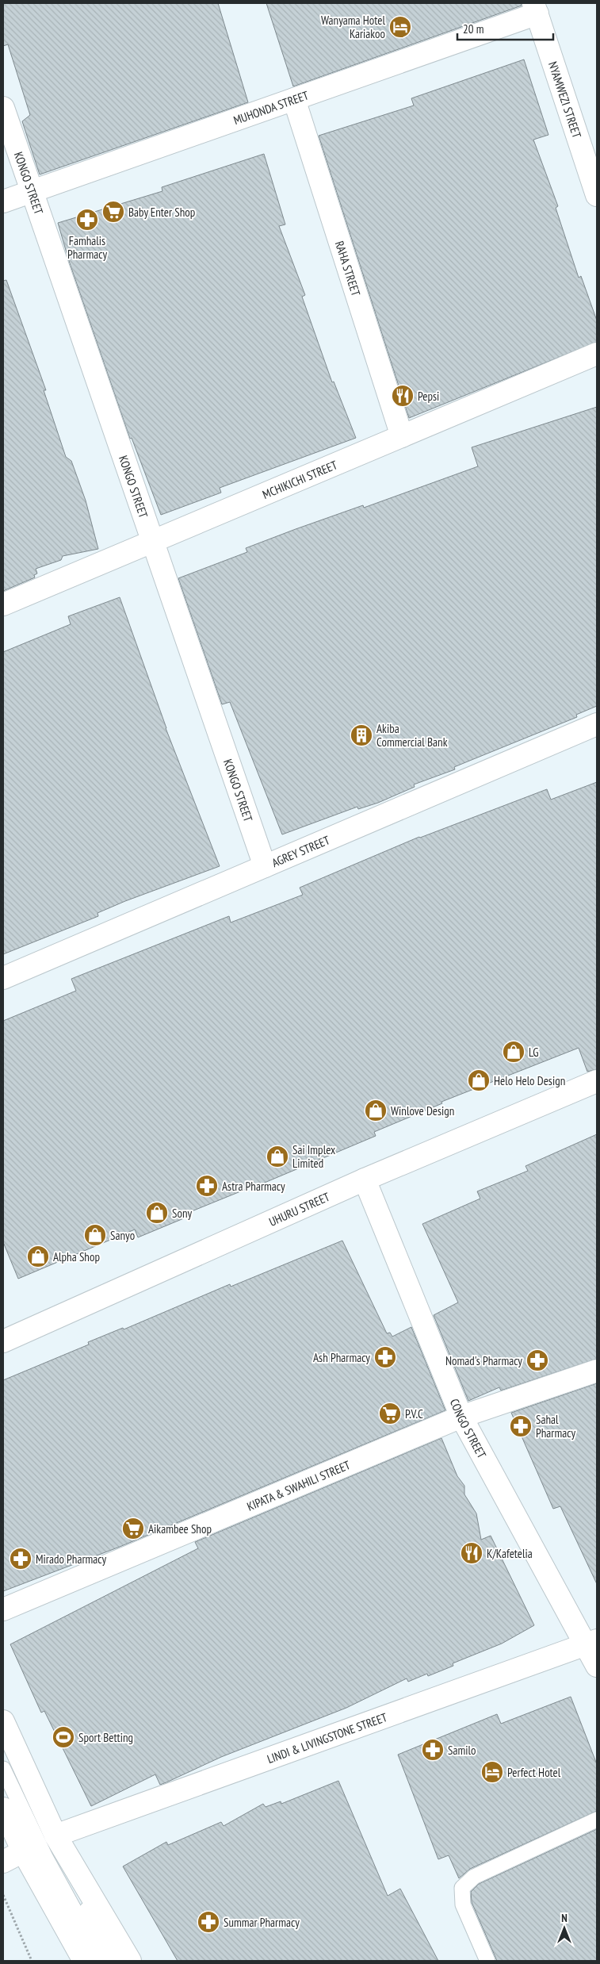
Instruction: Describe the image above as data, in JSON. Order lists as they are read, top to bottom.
{
  "streets": {
    "street": [
      "NYAMWEZI STREET",
      "MUHONDA STREET",
      "KONGO STREET",
      "RAHA STREET",
      "MCHIKICHI STREET",
      "AGREY STREET",
      "UHURU STREET",
      "CONGO STREET",
      "KIPATA & SWAHILI STREET",
      "LINDI & LIVINGSTONE STREET"
    ]
  },
  "crossings": [
    ["NYAMWEZI STREET", "MUHONDA STREET"],
    ["MUHONDA STREET", "KONGO STREET"],
    ["MUHONDA STREET", "RAHA STREET"],
    ["KONGO STREET", "MCHIKICHI STREET"],
    ["KONGO STREET", "AGREY STREET"],
    ["RAHA STREET", "MCHIKICHI STREET"],
    ["UHURU STREET", "CONGO STREET"],
    ["CONGO STREET", "KIPATA & SWAHILI STREET"],
    ["CONGO STREET", "LINDI & LIVINGSTONE STREET"]
  ],
  "places": {
    "hotel": ["Wanyama Hotel Kariakoo", "Perfect Hotel"],
    "supermarket": ["Baby Enter Shop", "P.V.C", "Aikambee Shop"],
    "pharmacy": [
      "Famhalis Pharmacy",
      "Astra Pharmacy",
      "Ash Pharmacy",
      "Nomad's Pharmacy",
      "Sahal Pharmacy",
      "Mirado Pharmacy",
      "Samilo",
      "Summar Pharmacy"
    ],
    "restaurant": ["Pepsi", "K/Kafetelia"],
    "building": ["Akiba Commercial Bank"],
    "shop": [
      "LG",
      "Helo Helo Design",
      "Winlove Design",
      "Sai Implex Limited",
      "Sony",
      "Sanyo",
      "Alpha Shop"
    ],
    "sports": ["Sport Betting"]
  },
  "scale_bar": "20 m",
  "north": "top"
}
